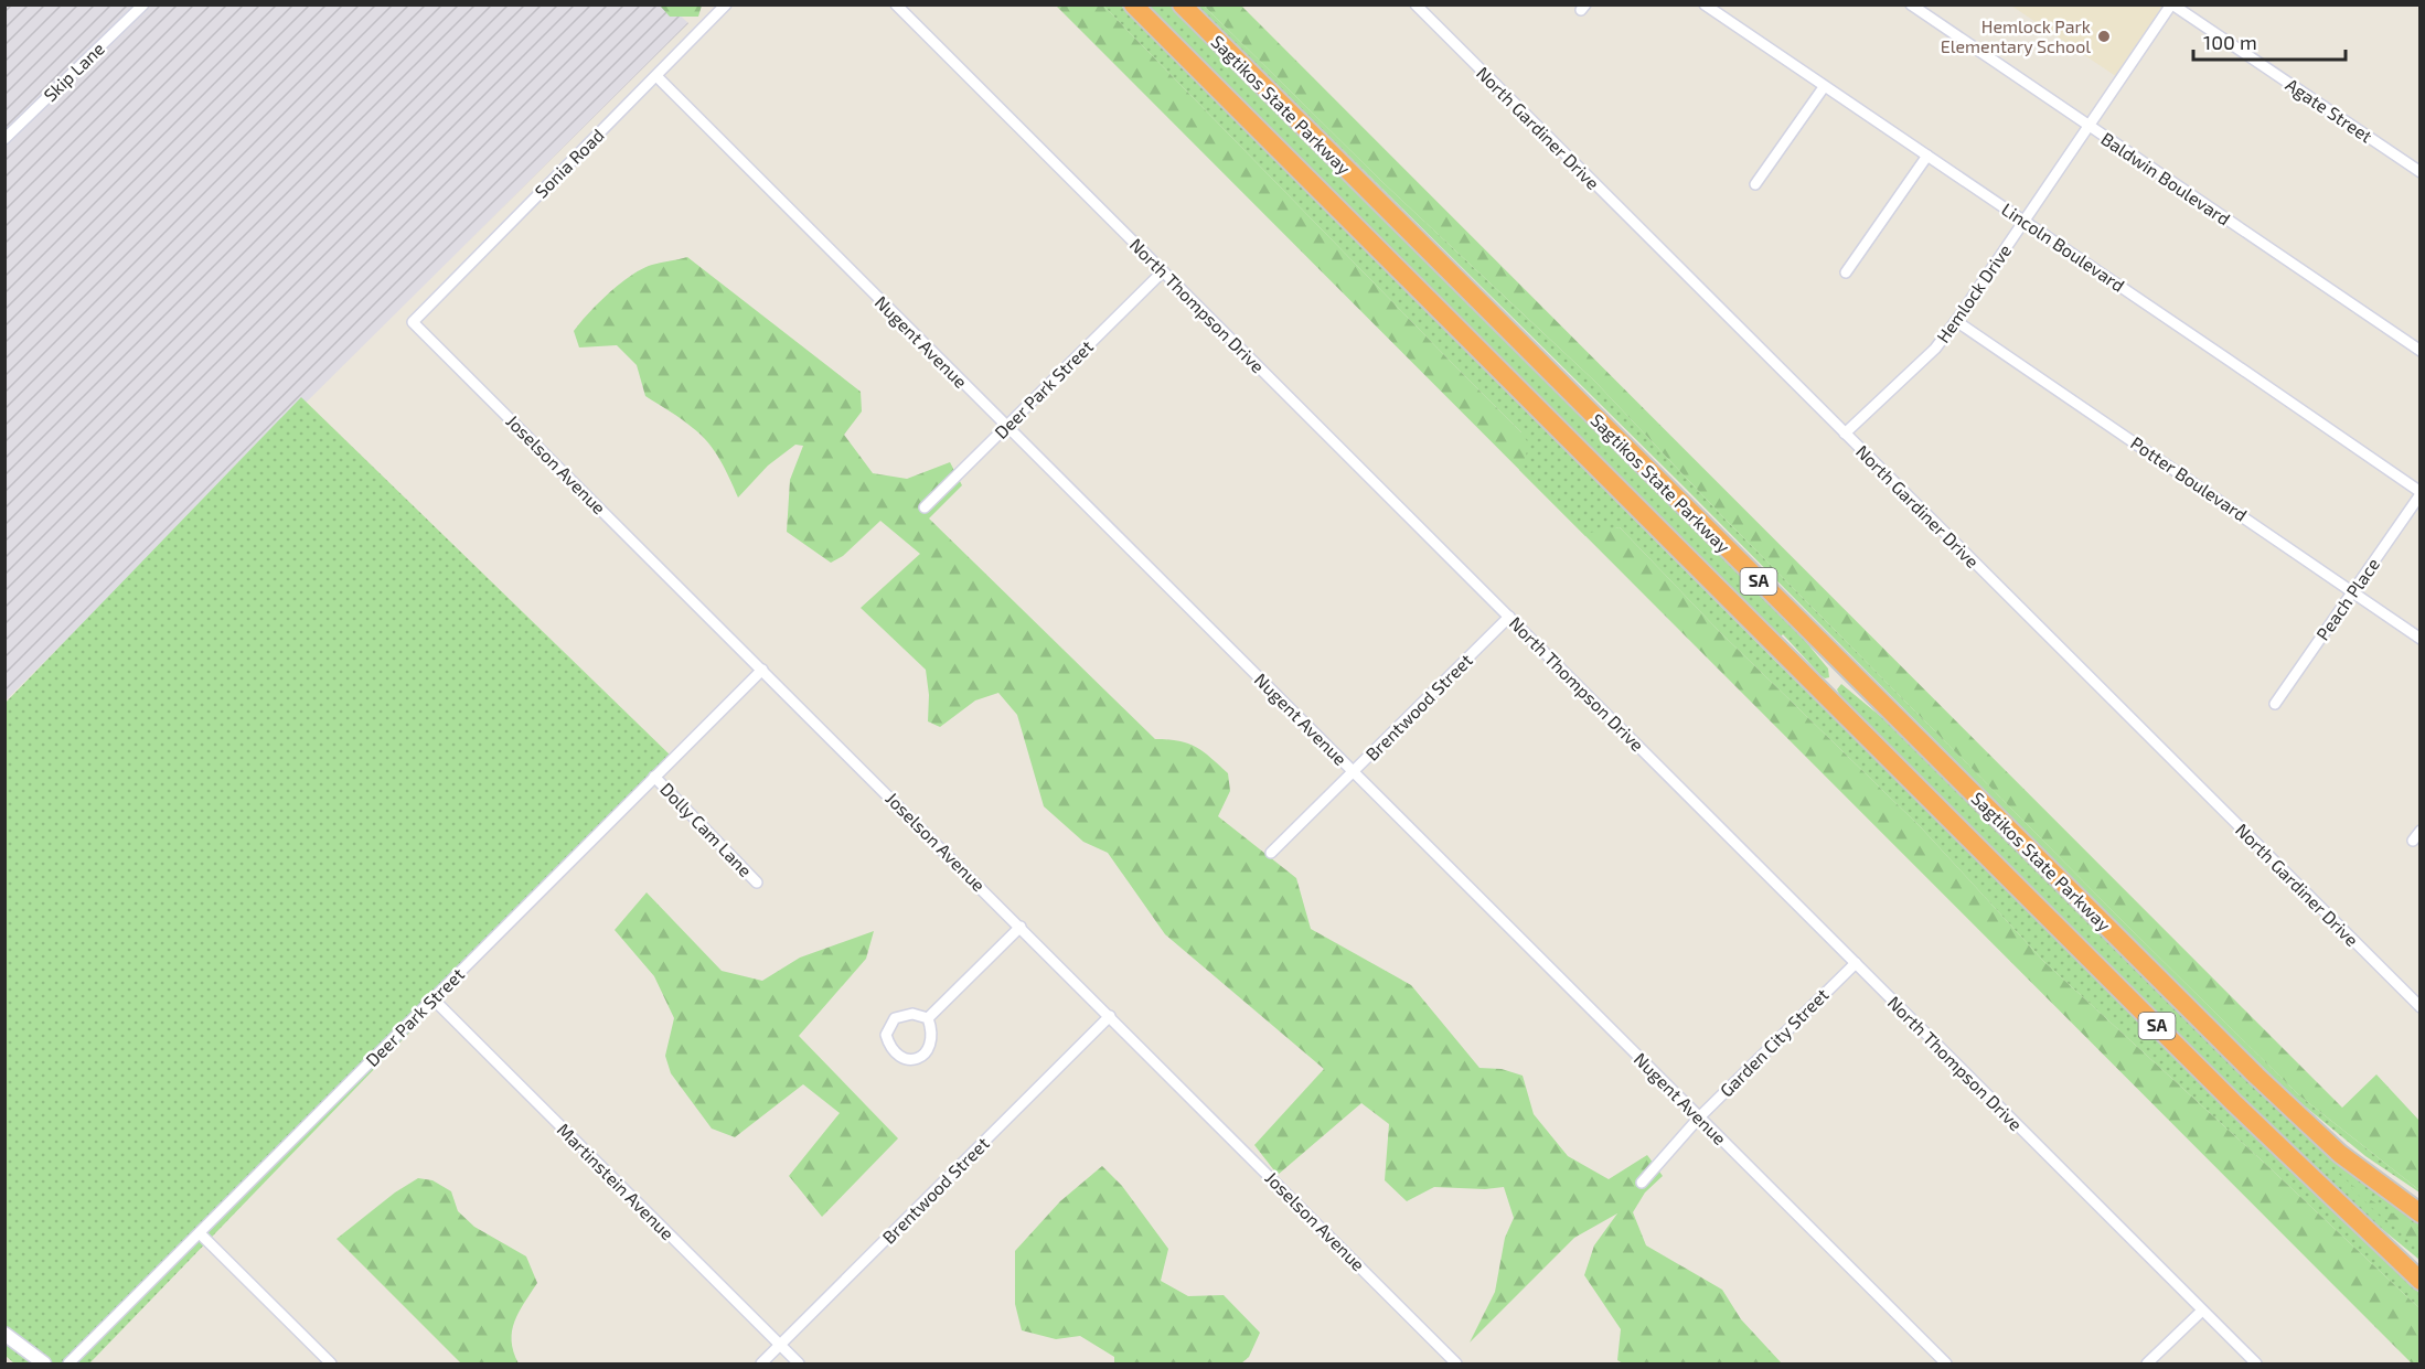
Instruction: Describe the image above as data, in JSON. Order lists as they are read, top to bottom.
{
  "streets": {
    "highway": ["Sagtikos State Parkway", "SA"],
    "street": [
      "Skip Lane",
      "Agate Street",
      "North Gardiner Drive",
      "Sonia Road",
      "Baldwin Boulevard",
      "Lincoln Boulevard",
      "Hemlock Drive",
      "North Thompson Drive",
      "Nugent Avenue",
      "Deer Park Street",
      "Joselson Avenue",
      "Potter Boulevard",
      "Peach Place",
      "Brentwood Street",
      "Dolly Cam Lane",
      "Garden City Street",
      "Martinstein Avenue"
    ]
  },
  "crossings": [
    ["Agate Street", "Hemlock Drive"],
    ["North Gardiner Drive", "Hemlock Drive"],
    ["Sonia Road", "Nugent Avenue"],
    ["Sonia Road", "Joselson Avenue"],
    ["Baldwin Boulevard", "Hemlock Drive"],
    ["Lincoln Boulevard", "Hemlock Drive"],
    ["Lincoln Boulevard", "Peach Place"],
    ["Hemlock Drive", "Potter Boulevard"],
    ["North Thompson Drive", "Deer Park Street"],
    ["North Thompson Drive", "Brentwood Street"],
    ["North Thompson Drive", "Garden City Street"],
    ["Nugent Avenue", "Deer Park Street"],
    ["Nugent Avenue", "Brentwood Street"],
    ["Nugent Avenue", "Garden City Street"],
    ["Deer Park Street", "Joselson Avenue"],
    ["Deer Park Street", "Dolly Cam Lane"],
    ["Deer Park Street", "Martinstein Avenue"],
    ["Joselson Avenue", "Brentwood Street"],
    ["Potter Boulevard", "Peach Place"],
    ["Brentwood Street", "Martinstein Avenue"]
  ],
  "places": ["Hemlock Park Elementary School"],
  "scale_bar": "100 m"
}
